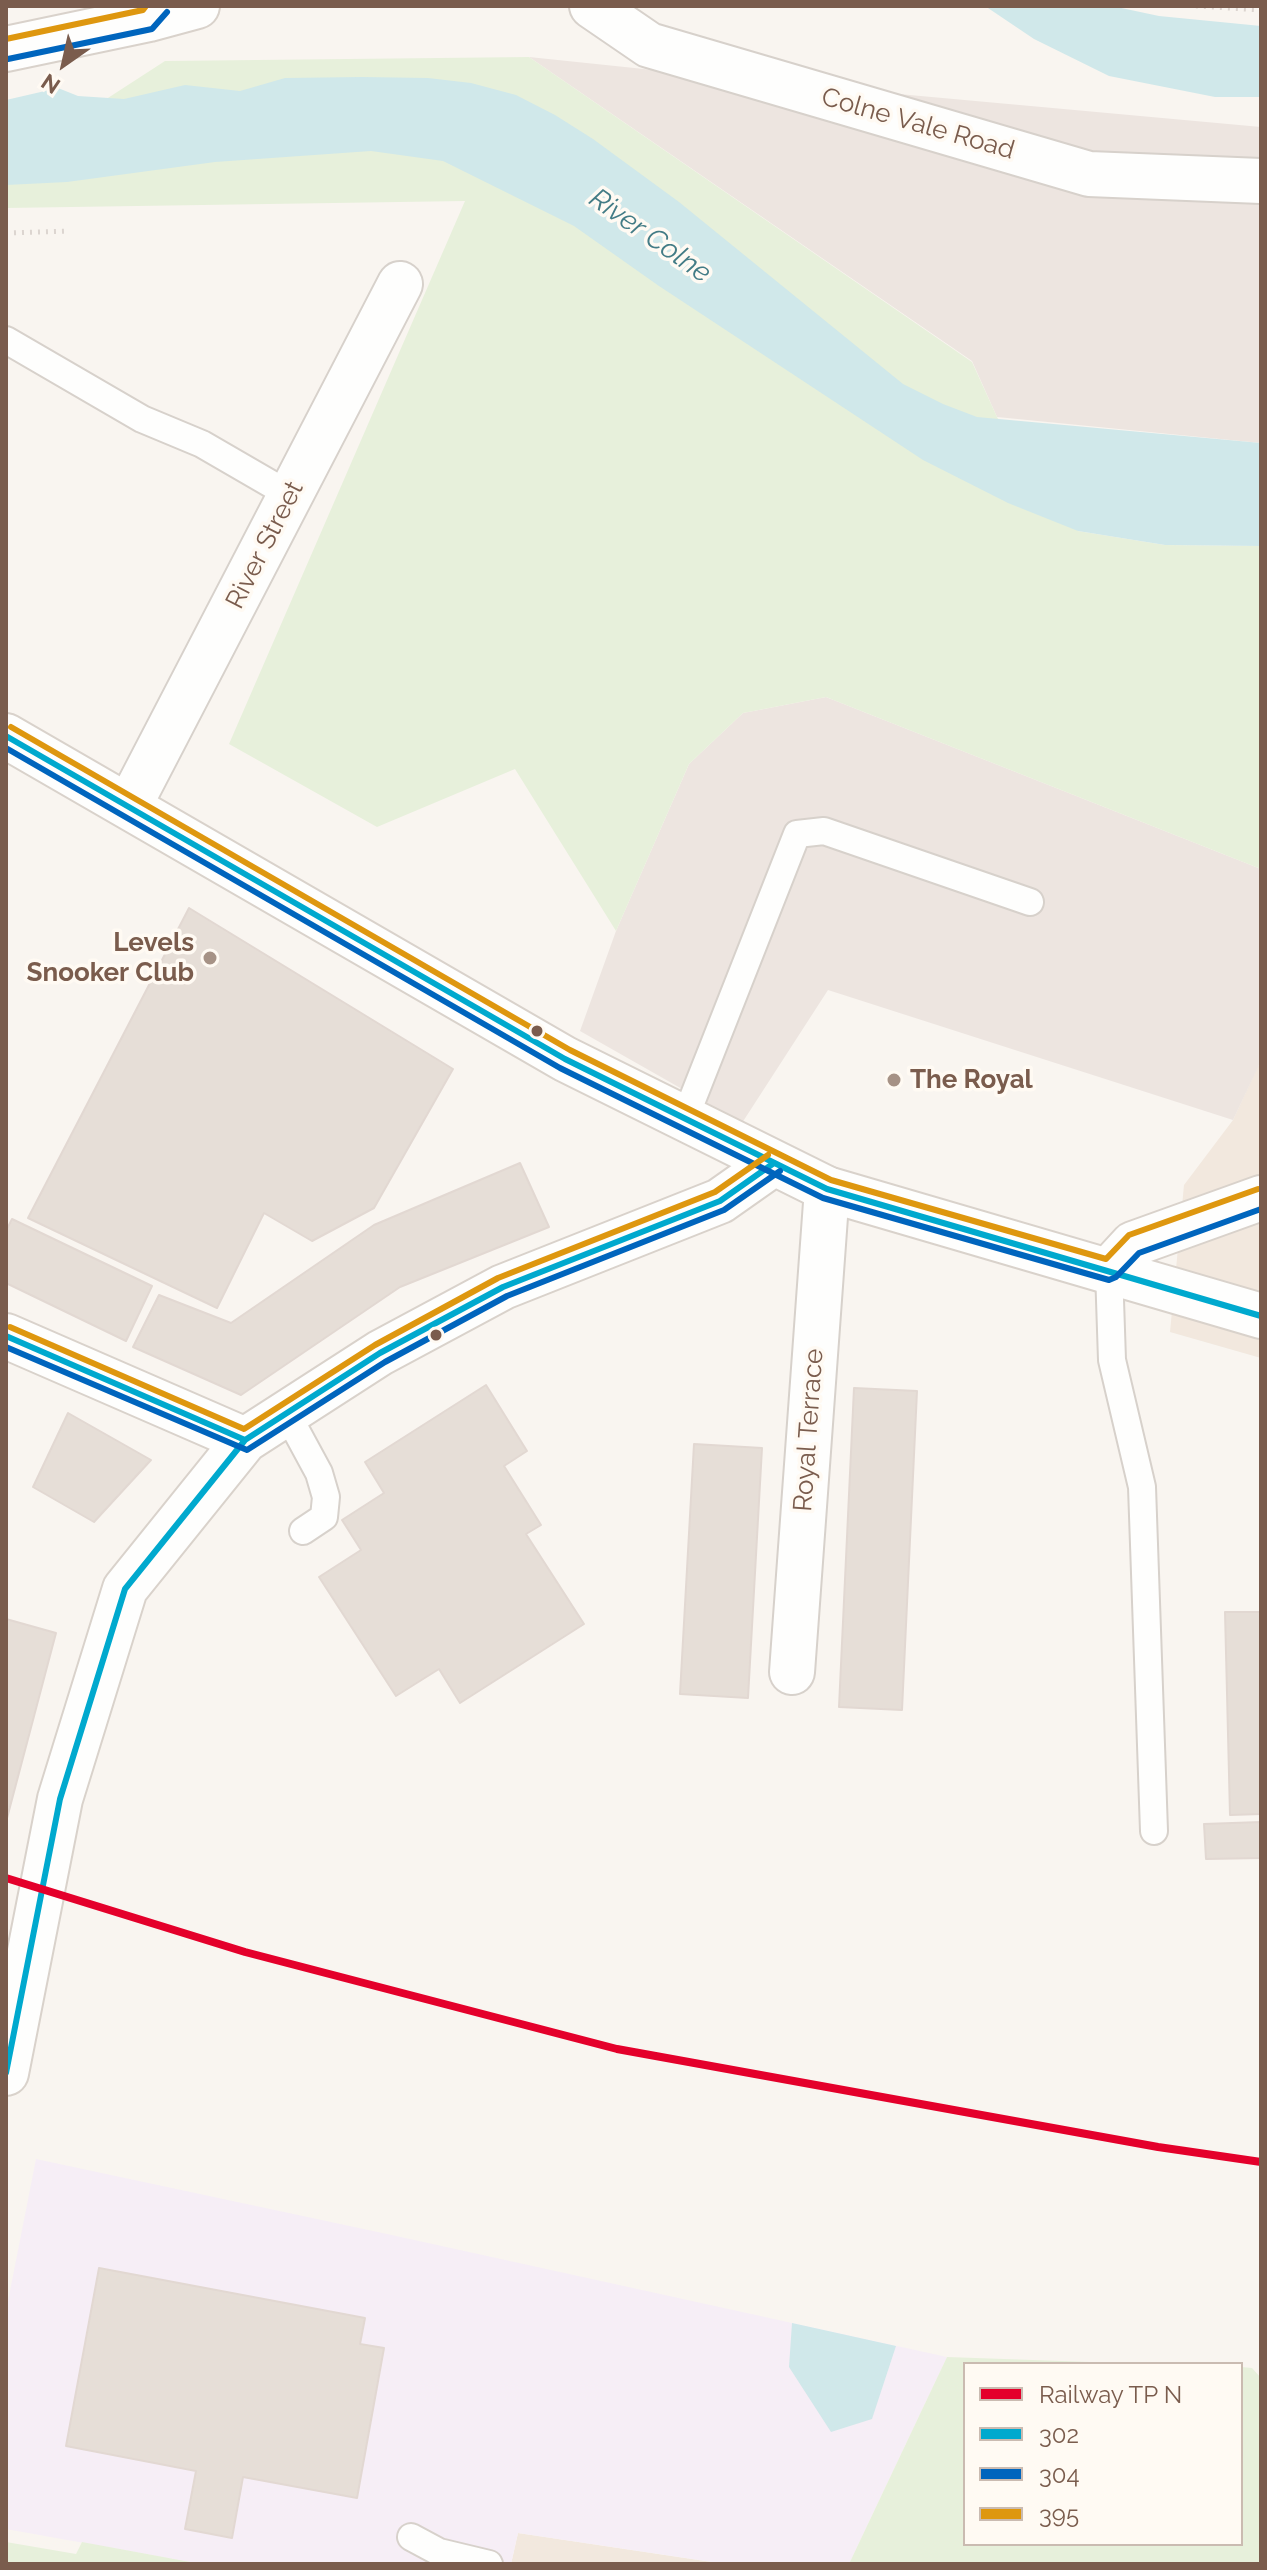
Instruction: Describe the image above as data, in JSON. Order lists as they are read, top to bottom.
{
  "streets": {
    "street": ["Colne Vale Road", "River Street", "Royal Terrace"]
  },
  "water": ["River Colne"],
  "places": ["Levels Snooker Club", "The Royal"],
  "lines": ["transit line 395", "transit line 304", "transit line 302"],
  "legend": [
    "Railway TP N",
    "302",
    "304",
    "395"
  ],
  "north": "bottom left"
}
